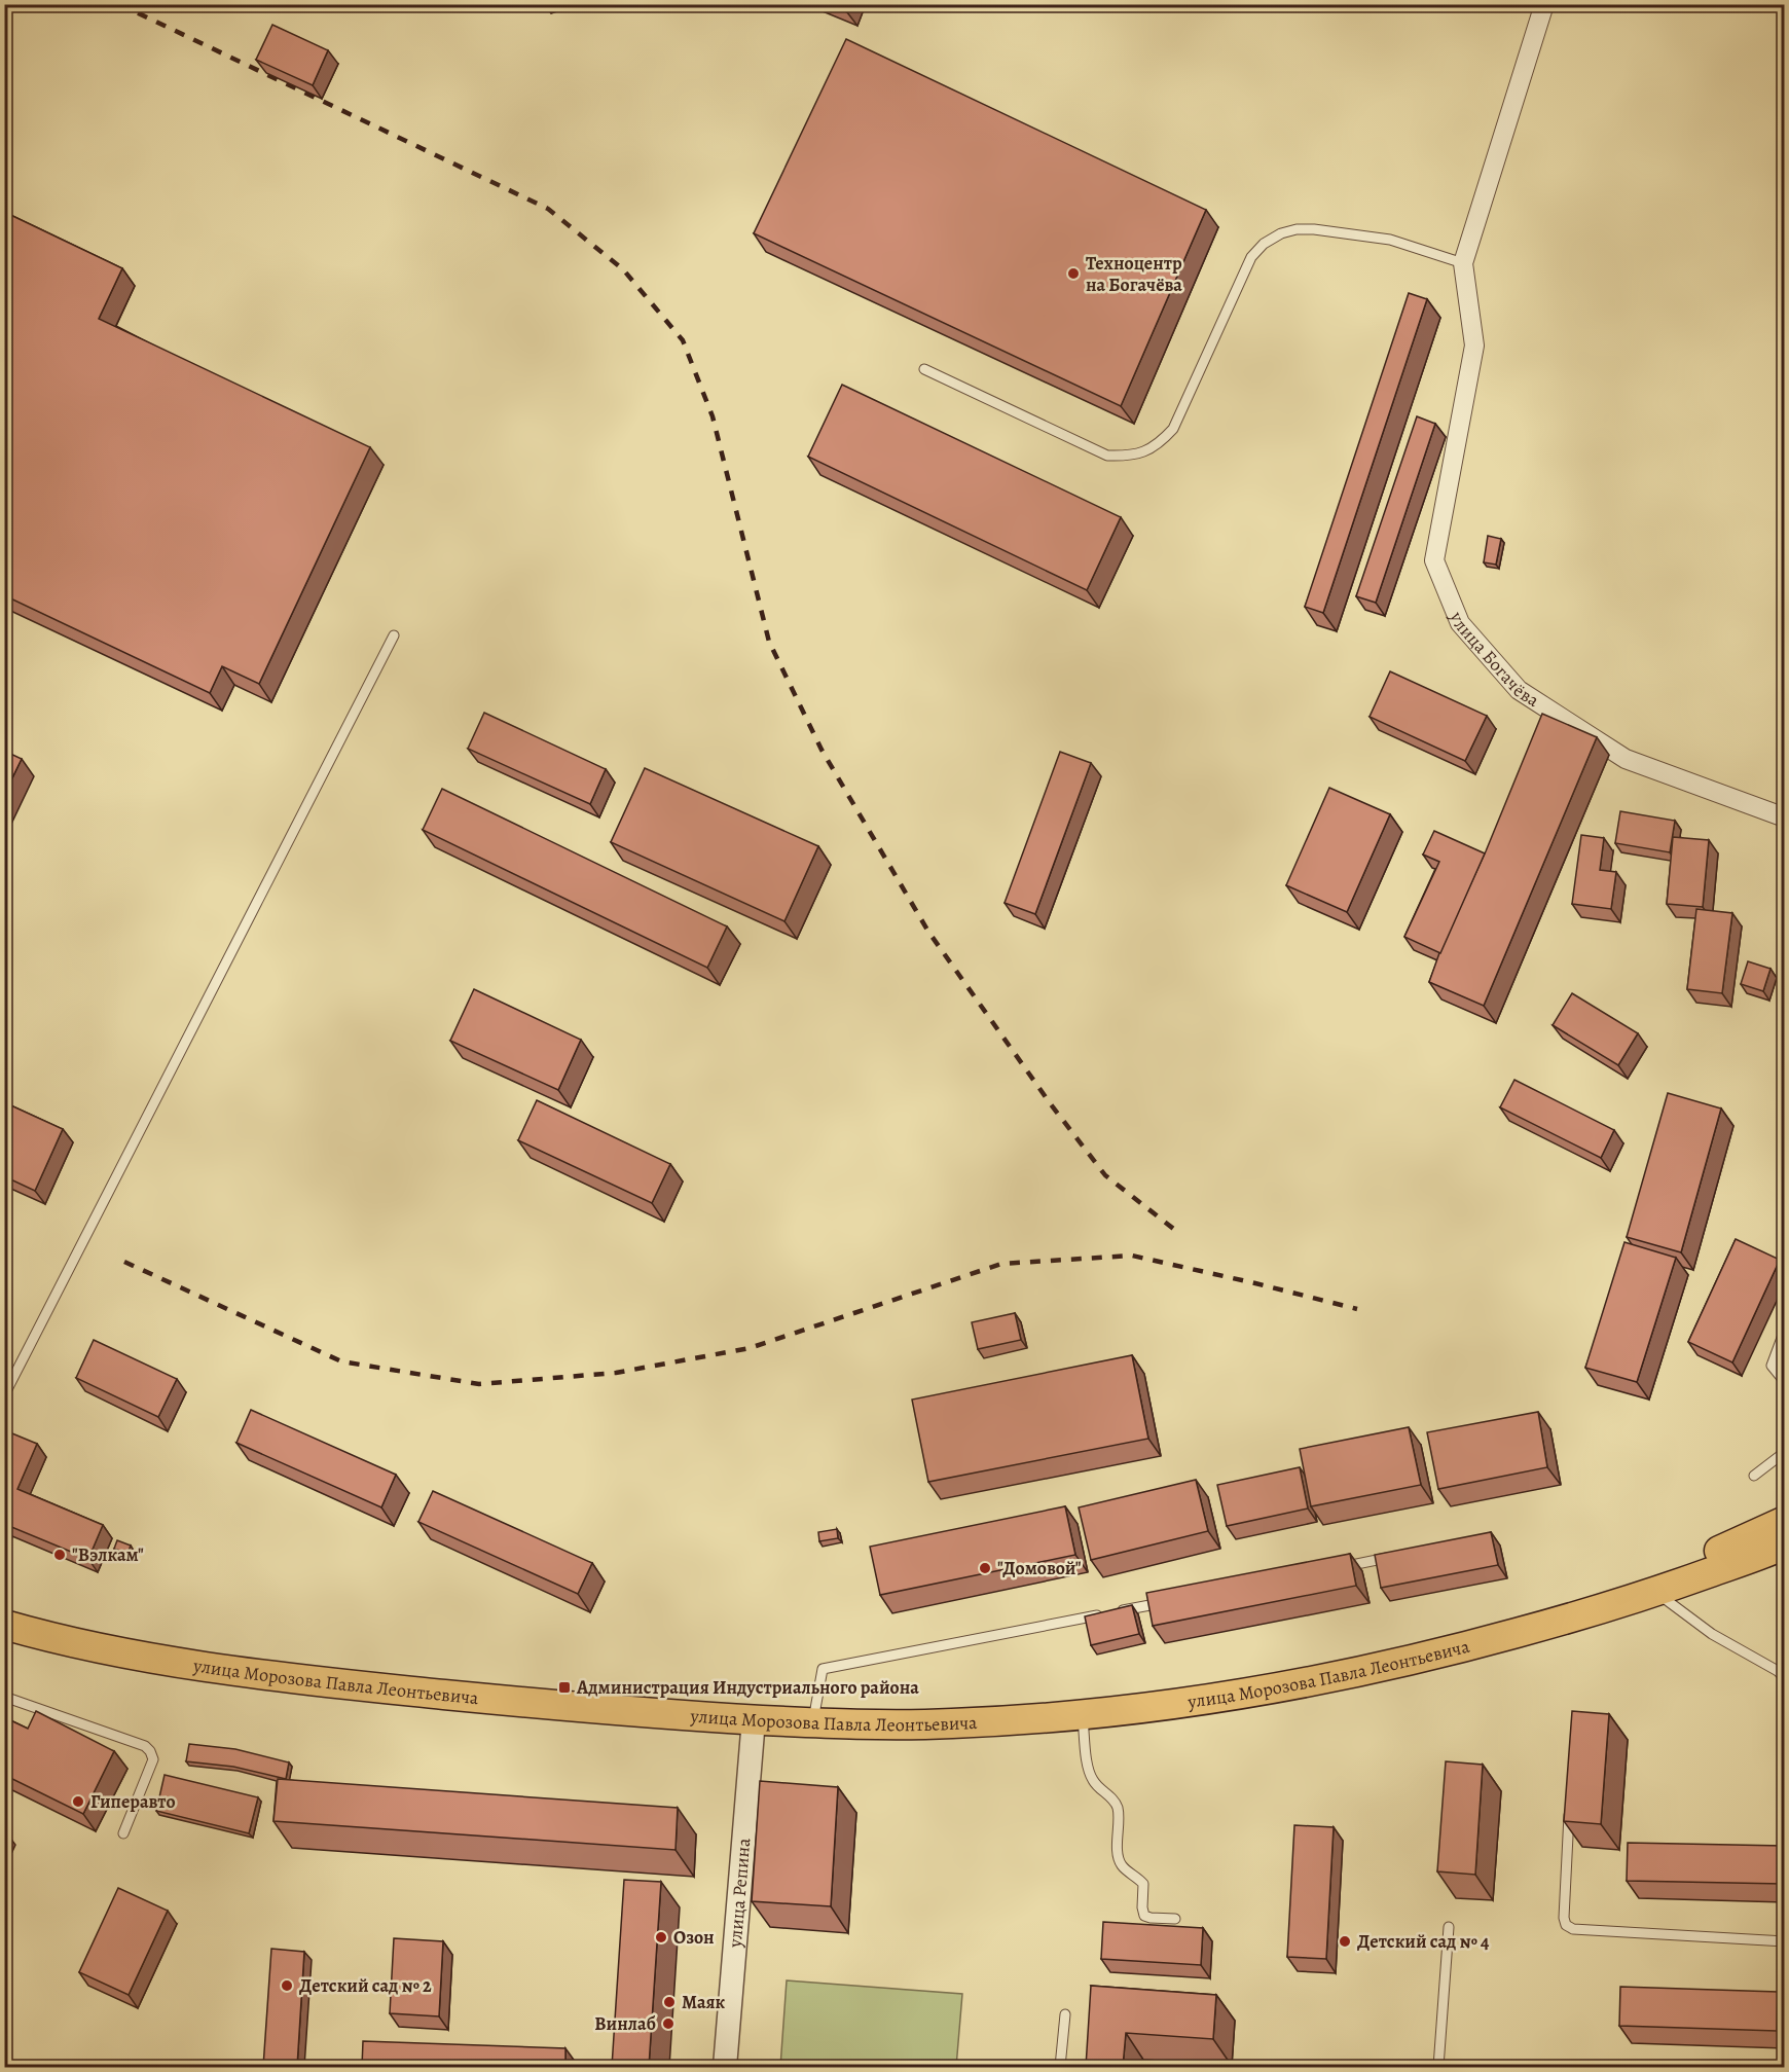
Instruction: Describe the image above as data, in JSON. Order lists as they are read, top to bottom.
{
  "streets": {
    "main road": ["улица Морозова Павла Леонтьевича"],
    "street": ["улица Богачёва", "улица Репина"]
  },
  "crossings": [
    ["улица Морозова Павла Леонтьевича", "улица Репина"]
  ],
  "places": {
    "other": [
      "Техноцентр на Богачёва",
      "\"Вэлкам\"",
      "\"Домовой\"",
      "Гиперавто",
      "Озон",
      "Детский сад № 4",
      "Детский сад № 2",
      "Маяк",
      "Винлаб"
    ],
    "transit": ["Администрация Индустриального района"]
  }
}
